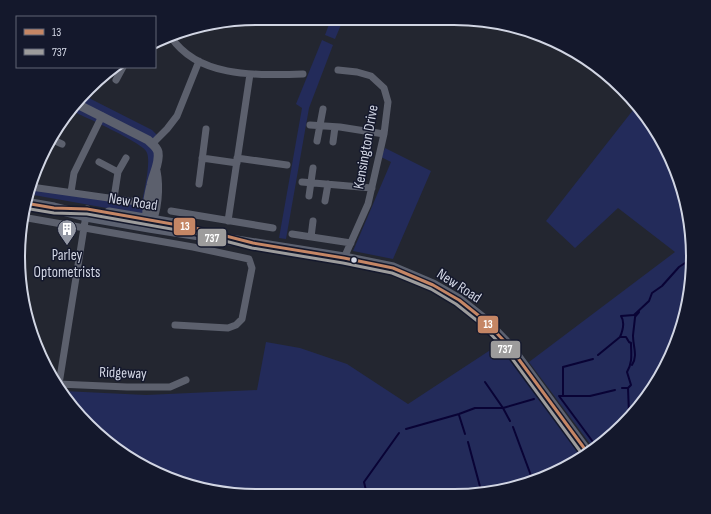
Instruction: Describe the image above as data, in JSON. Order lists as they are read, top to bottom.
{
  "streets": {
    "main road": ["New Road"],
    "street": ["Kensington Drive", "Ridgeway"]
  },
  "crossings": [
    ["Kensington Drive", "New Road"]
  ],
  "places": {
    "building": ["Parley Optometrists"]
  },
  "lines": ["transit line 13", "transit line 737"],
  "legend": ["13", "737"]
}
